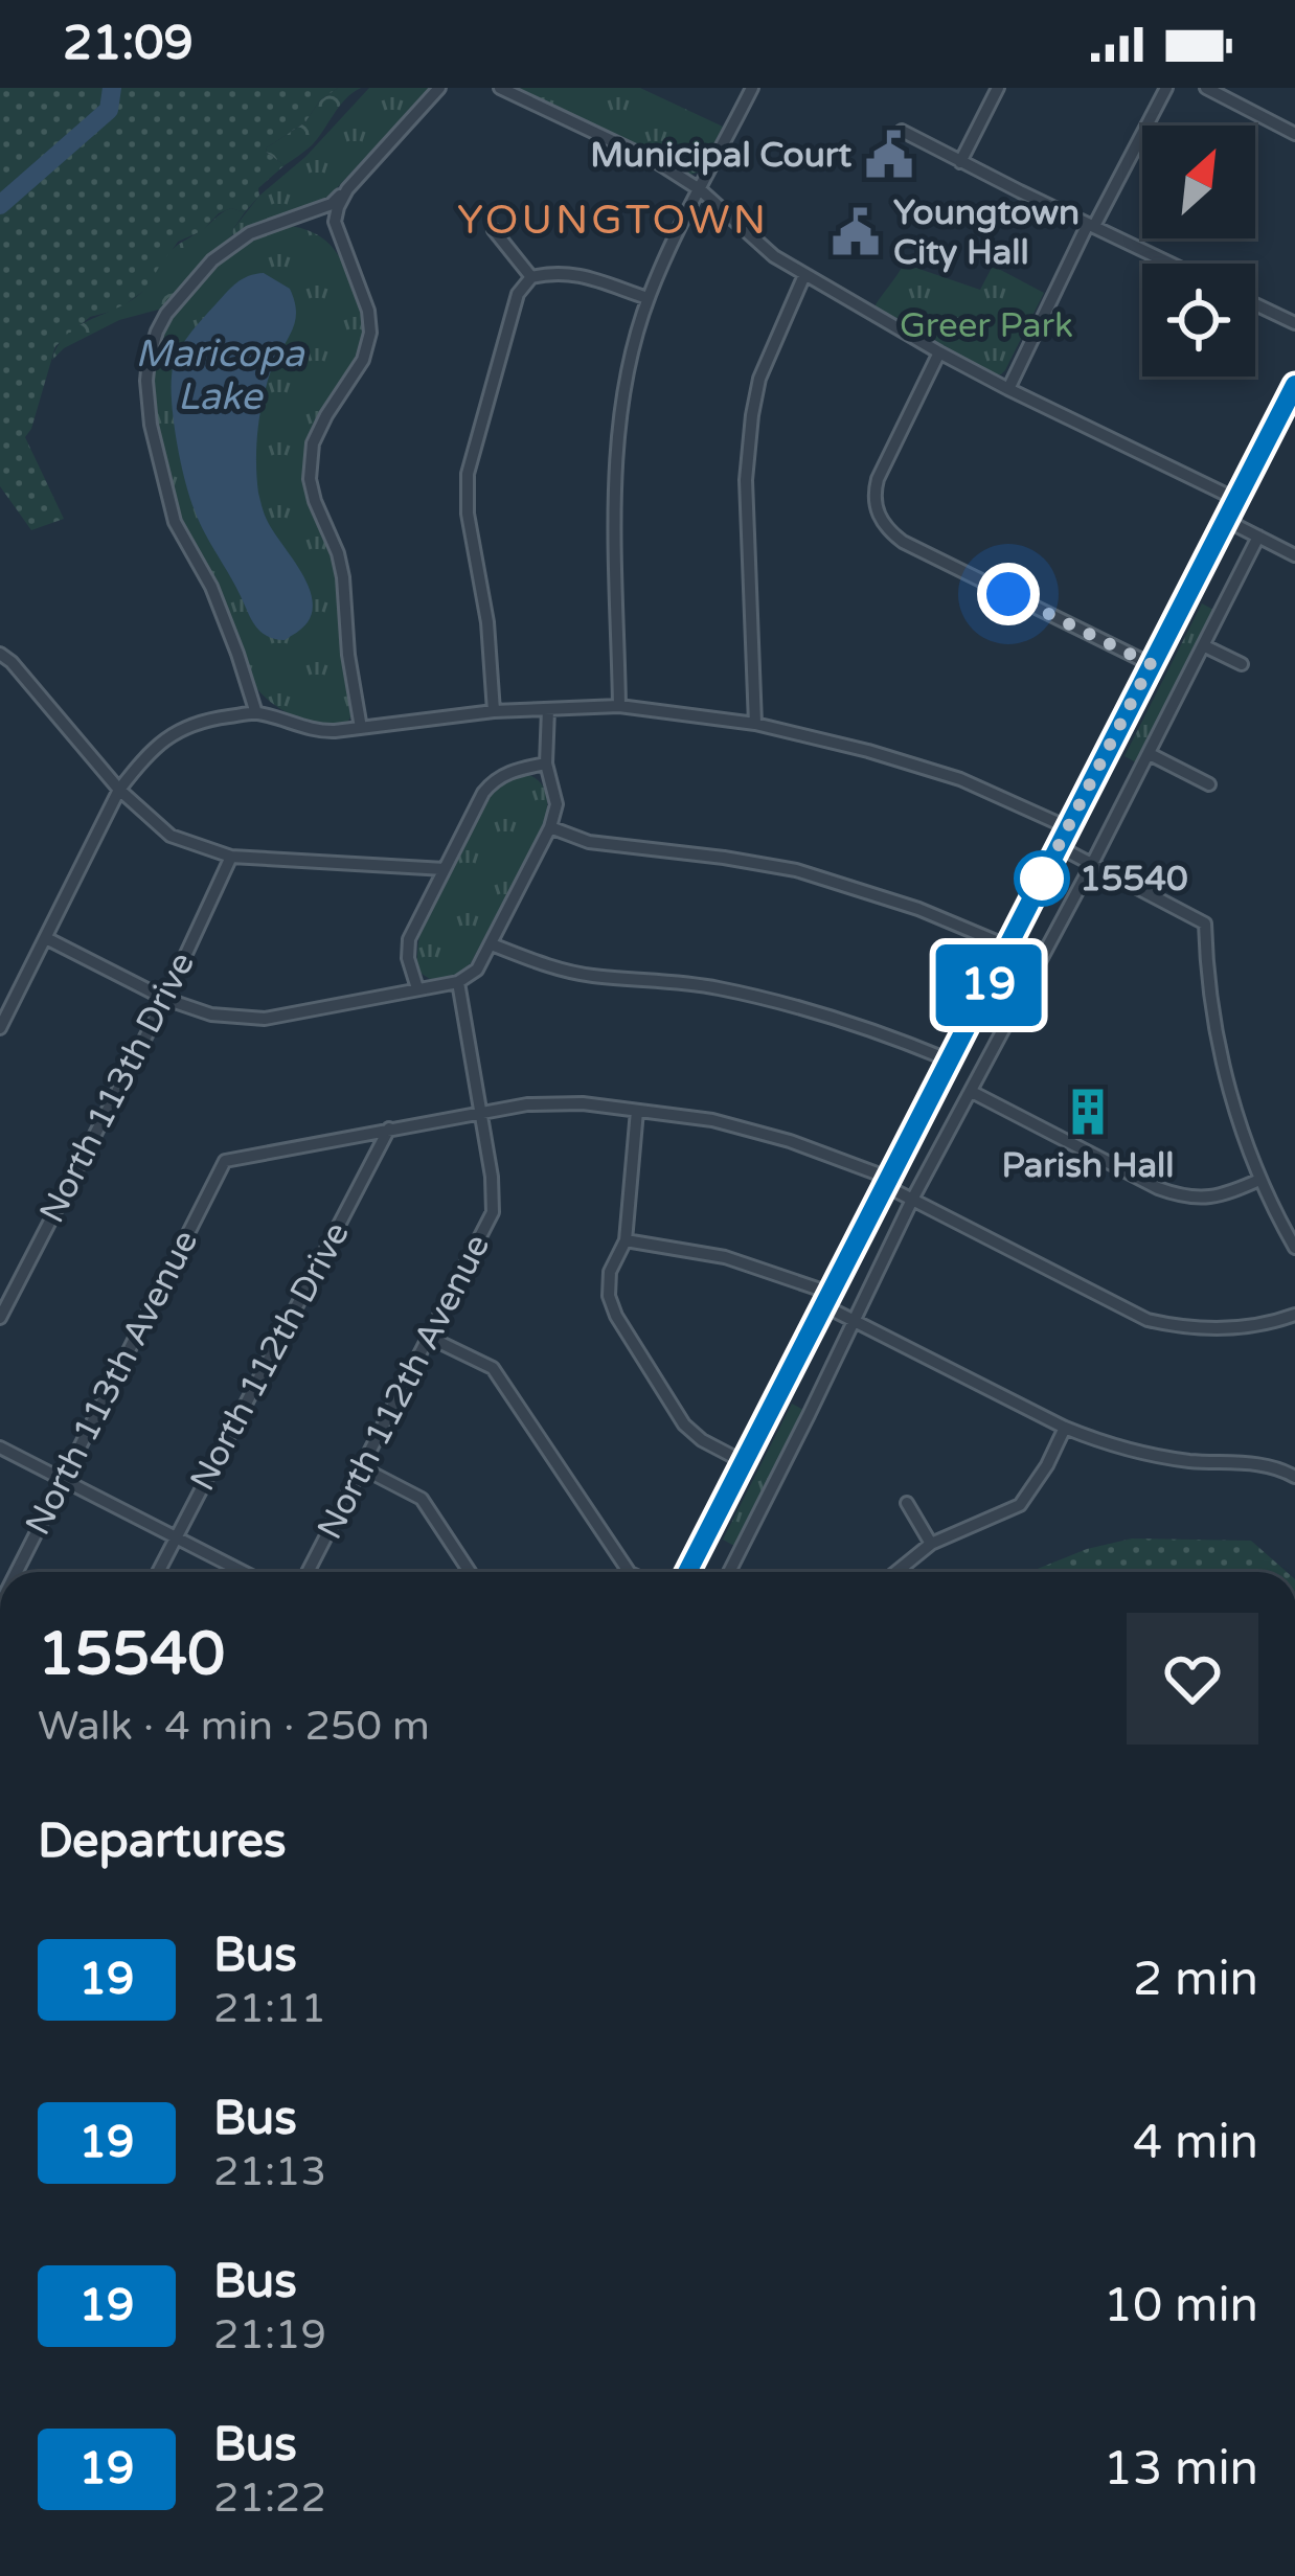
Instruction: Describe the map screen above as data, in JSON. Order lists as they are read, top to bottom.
{
  "streets": {
    "street": [
      "North 113th Drive",
      "North 112th Drive",
      "North 113th Avenue",
      "North 112th Avenue"
    ]
  },
  "crossings": [
    ["North 112th Drive", "North 113th Avenue"]
  ],
  "districts": ["YOUNGTOWN"],
  "water": ["Maricopa Lake"],
  "parks": ["Greer Park"],
  "places": {
    "public building": ["Municipal Court", "Youngtown City Hall"],
    "other": ["15540"],
    "building": ["Parish Hall"]
  },
  "lines": ["bus line 19"],
  "north": "top right",
  "page": {
    "status": "21:09",
    "on_map": "19",
    "heading": [
      ["15540", "Walk · 4 min · 250 m"],
      "Departures"
    ],
    "list": [
      {
        "mark": "19",
        "name": "Bus",
        "note": "21:11",
        "value": "2 min"
      },
      {
        "mark": "19",
        "name": "Bus",
        "note": "21:13",
        "value": "4 min"
      },
      {
        "mark": "19",
        "name": "Bus",
        "note": "21:19",
        "value": "10 min"
      },
      {
        "mark": "19",
        "name": "Bus",
        "note": "21:22",
        "value": "13 min"
      }
    ]
  }
}
